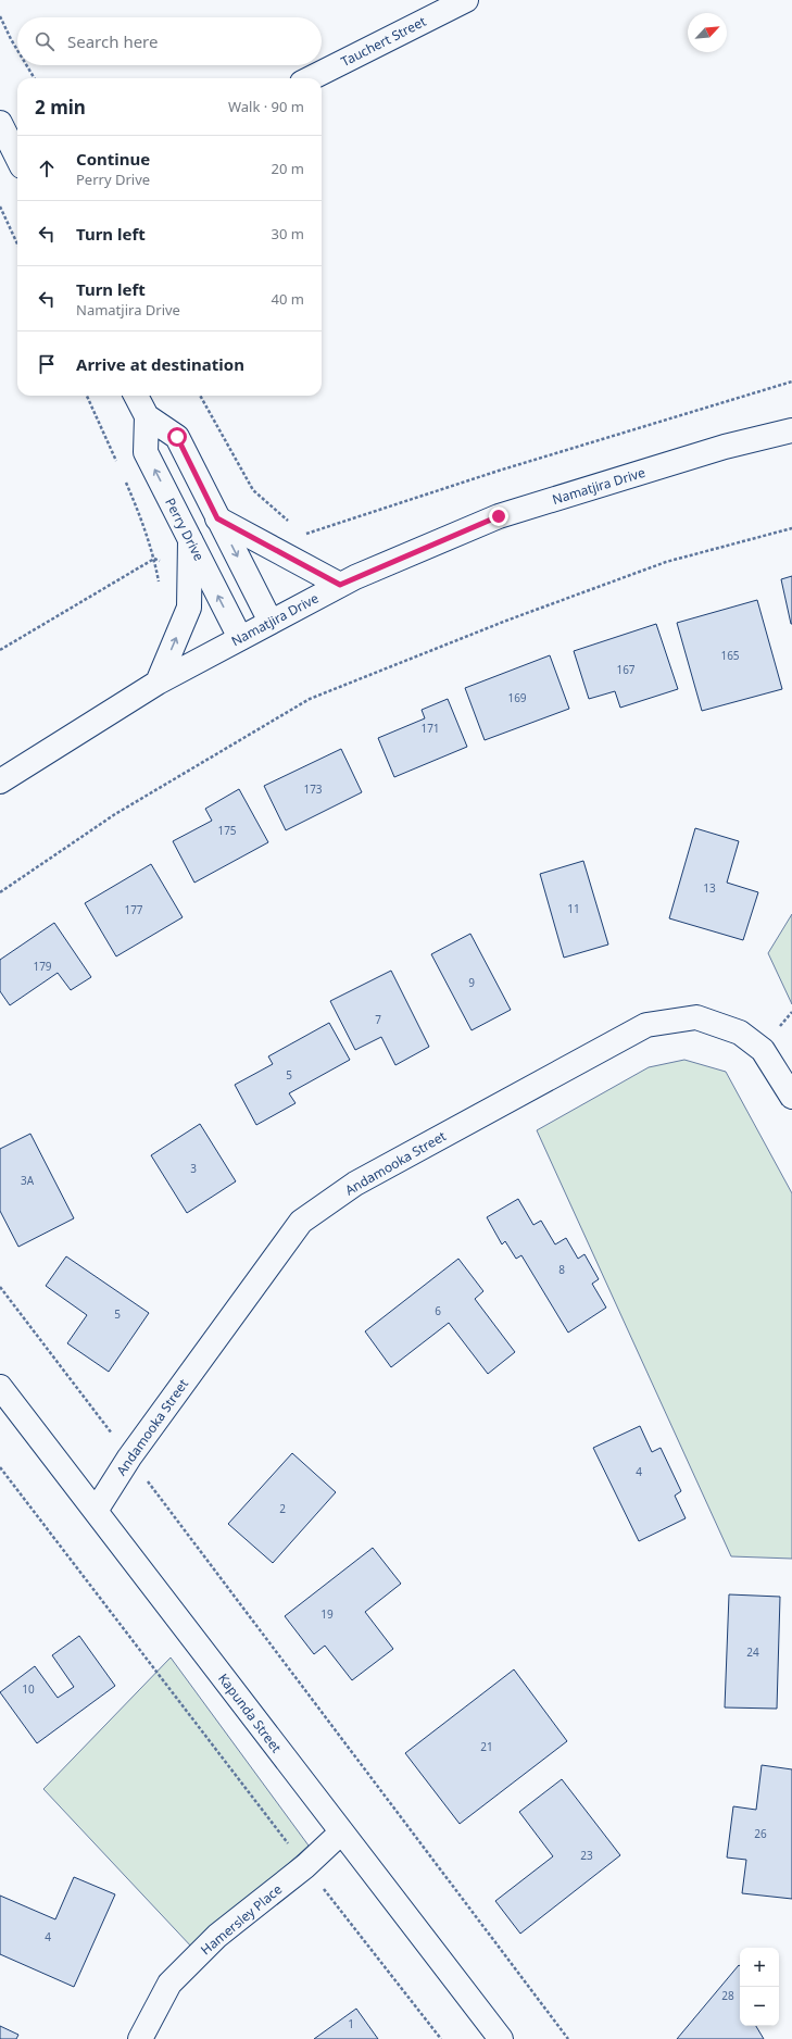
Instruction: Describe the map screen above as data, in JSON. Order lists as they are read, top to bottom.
{
  "streets": {
    "street": [
      "Tauchert Street",
      "Namatjira Drive",
      "Perry Drive",
      "Andamooka Street",
      "Kapunda Street",
      "Hamersley Place"
    ]
  },
  "crossings": [
    ["Namatjira Drive", "Perry Drive"],
    ["Andamooka Street", "Kapunda Street"],
    ["Kapunda Street", "Hamersley Place"]
  ],
  "house_numbers": [
    "165",
    "167",
    "169",
    "171",
    "173",
    "175",
    "13",
    "11",
    "177",
    "179",
    "9",
    "7",
    "5",
    "3",
    "3A",
    "8",
    "6",
    "5",
    "4",
    "2",
    "19",
    "24",
    "10",
    "21",
    "26",
    "23",
    "4",
    "28",
    "1"
  ],
  "north": "top right",
  "page": {
    "search": "Search here",
    "heading": ["2 min", "Walk · 90 m"],
    "list": [
      ["Continue", "Perry Drive", "20 m"],
      ["Turn left", "30 m"],
      ["Turn left", "Namatjira Drive", "40 m"],
      "Arrive at destination"
    ],
    "map_buttons": ["+", "−"]
  }
}
